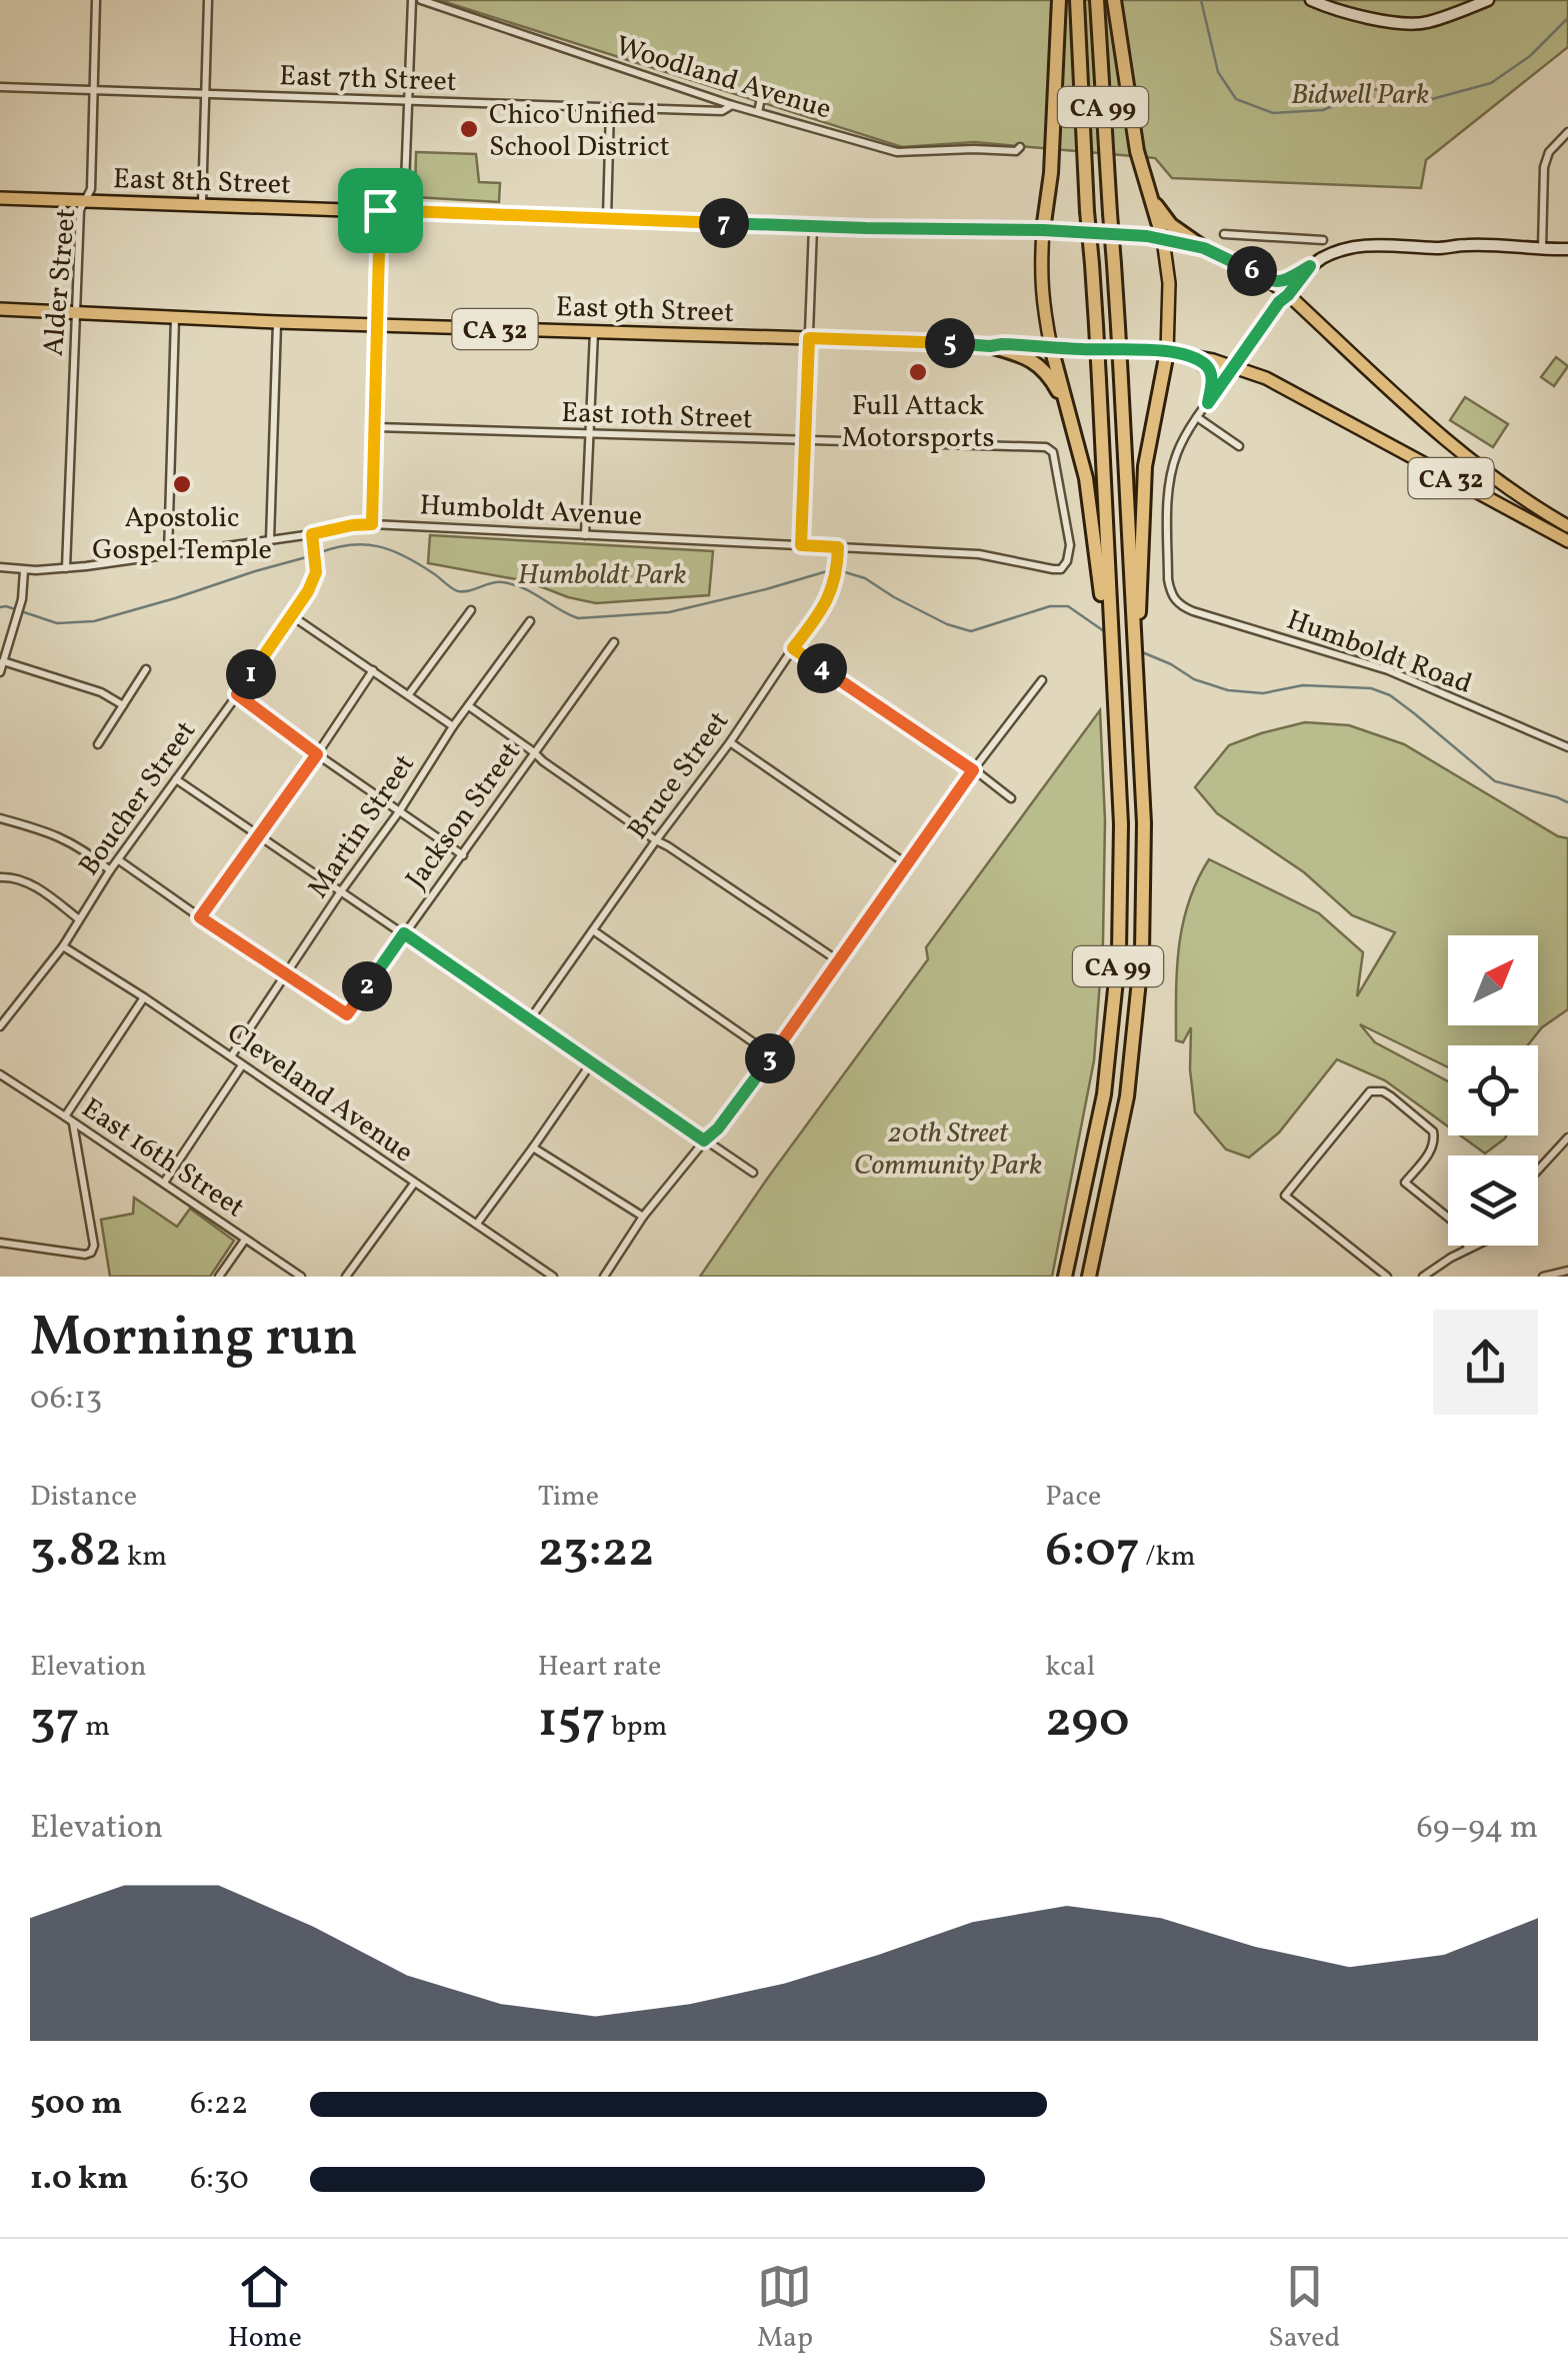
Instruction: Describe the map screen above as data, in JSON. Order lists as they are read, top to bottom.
{
  "streets": {
    "highway": ["CA 99"],
    "main road": ["East 8th Street", "East 9th Street", "CA 32"],
    "street": [
      "Woodland Avenue",
      "East 7th Street",
      "Alder Street",
      "East 10th Street",
      "Humboldt Avenue",
      "Humboldt Road",
      "Bruce Street",
      "Boucher Street",
      "Jackson Street",
      "Martin Street",
      "Cleveland Avenue",
      "East 16th Street"
    ]
  },
  "crossings": [
    ["Woodland Avenue", "East 7th Street"],
    ["East 7th Street", "Alder Street"],
    ["East 8th Street", "Alder Street"],
    ["East 8th Street", "CA 32"],
    ["Alder Street", "East 9th Street"],
    ["Alder Street", "Humboldt Avenue"],
    ["East 9th Street", "CA 32"],
    ["East 10th Street", "Humboldt Avenue"],
    ["Humboldt Avenue", "Bruce Street"],
    ["Humboldt Avenue", "Boucher Street"],
    ["Boucher Street", "Cleveland Avenue"],
    ["Jackson Street", "Martin Street"],
    ["Martin Street", "Cleveland Avenue"]
  ],
  "parks": ["Bidwell Park", "Humboldt Park", "20th Street Community Park"],
  "places": ["Chico Unified School District", "Full Attack Motorsports", "Apostolic Gospel Temple"],
  "north": "top right",
  "page": {
    "pins": [
      "7",
      "6",
      "5",
      "4",
      "1",
      "2",
      "3"
    ],
    "heading": ["Morning run", "06:13"],
    "stats": [
      ["Distance", "3.82 km"],
      ["Time", "23:22"],
      ["Pace", "6:07 /km"],
      ["Elevation", "37 m"],
      ["Heart rate", "157 bpm"],
      ["kcal", "290"]
    ],
    "chart": ["Elevation", "69–94 m"],
    "list": [
      {
        "name": "500 m",
        "note": "6:22"
      },
      {
        "name": "1.0 km",
        "note": "6:30"
      }
    ],
    "tabs": ["Home", "Map", "Saved"]
  }
}
